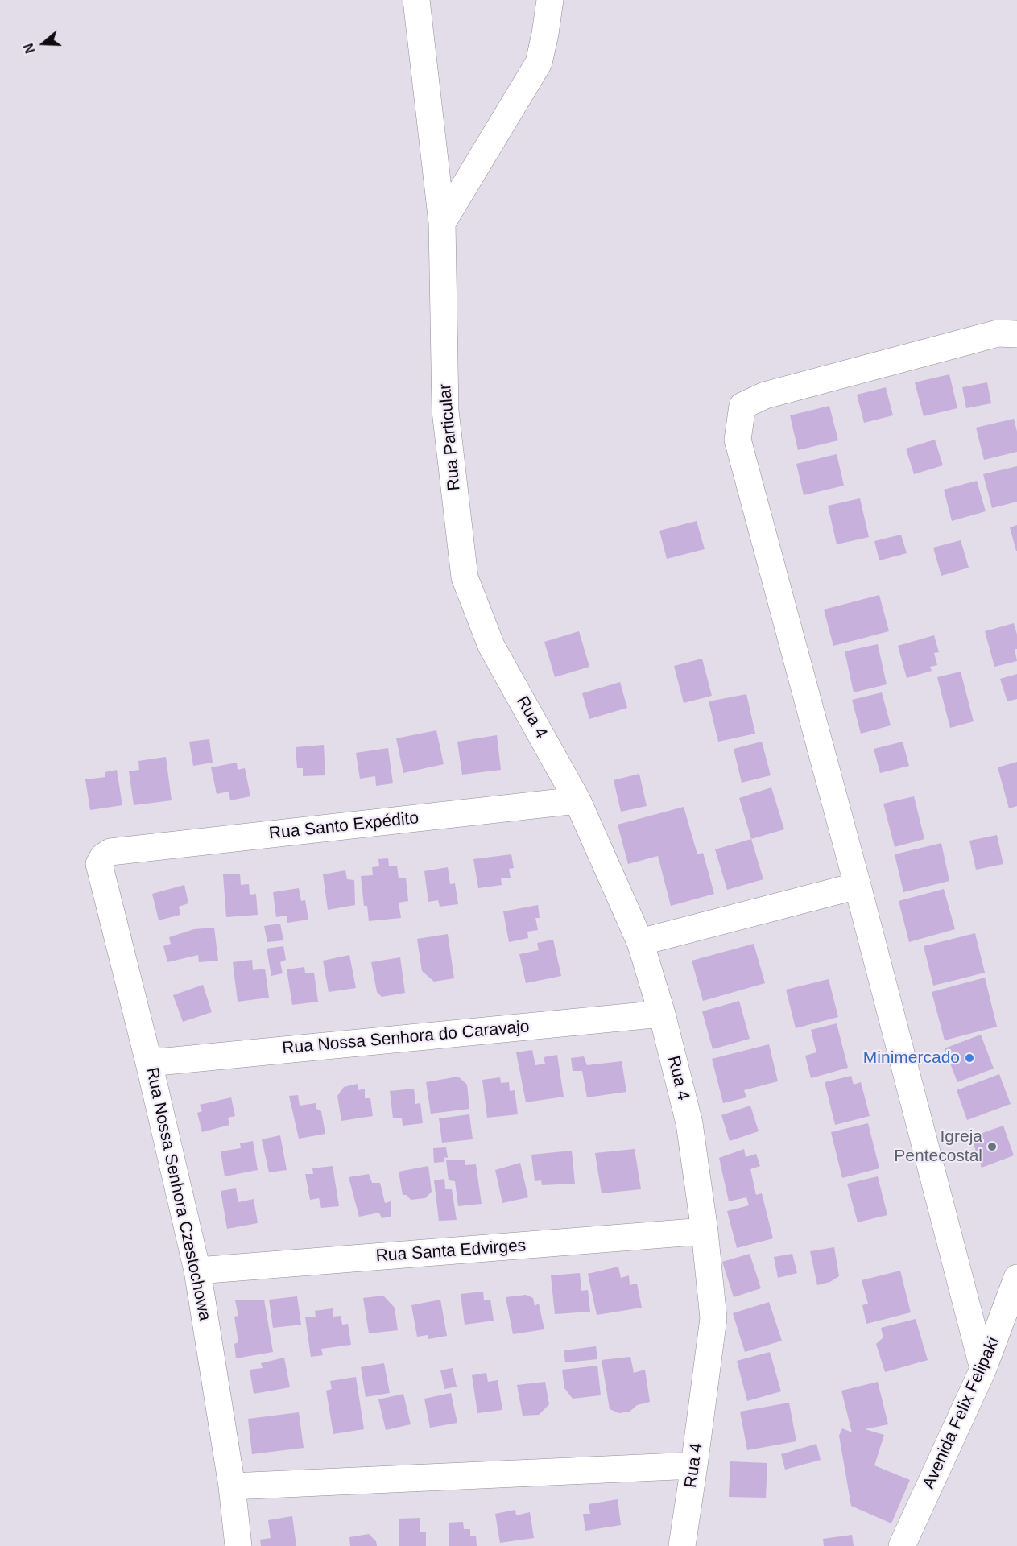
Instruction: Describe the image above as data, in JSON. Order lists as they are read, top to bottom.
{
  "streets": {
    "street": [
      "Rua Particular",
      "Rua 4",
      "Rua Santo Expédito",
      "Rua Nossa Senhora do Caravajo",
      "Rua Nossa Senhora Czestochowa",
      "Rua Santa Edvirges",
      "Avenida Felix Felipaki"
    ]
  },
  "crossings": [
    ["Rua Particular", "Rua 4"],
    ["Rua 4", "Rua Santo Expédito"],
    ["Rua 4", "Rua Nossa Senhora do Caravajo"],
    ["Rua 4", "Rua Santa Edvirges"],
    ["Rua Santo Expédito", "Rua Nossa Senhora Czestochowa"],
    ["Rua Nossa Senhora do Caravajo", "Rua Nossa Senhora Czestochowa"],
    ["Rua Nossa Senhora Czestochowa", "Rua Santa Edvirges"]
  ],
  "places": ["Minimercado", "Igreja Pentecostal"],
  "north": "left"
}
